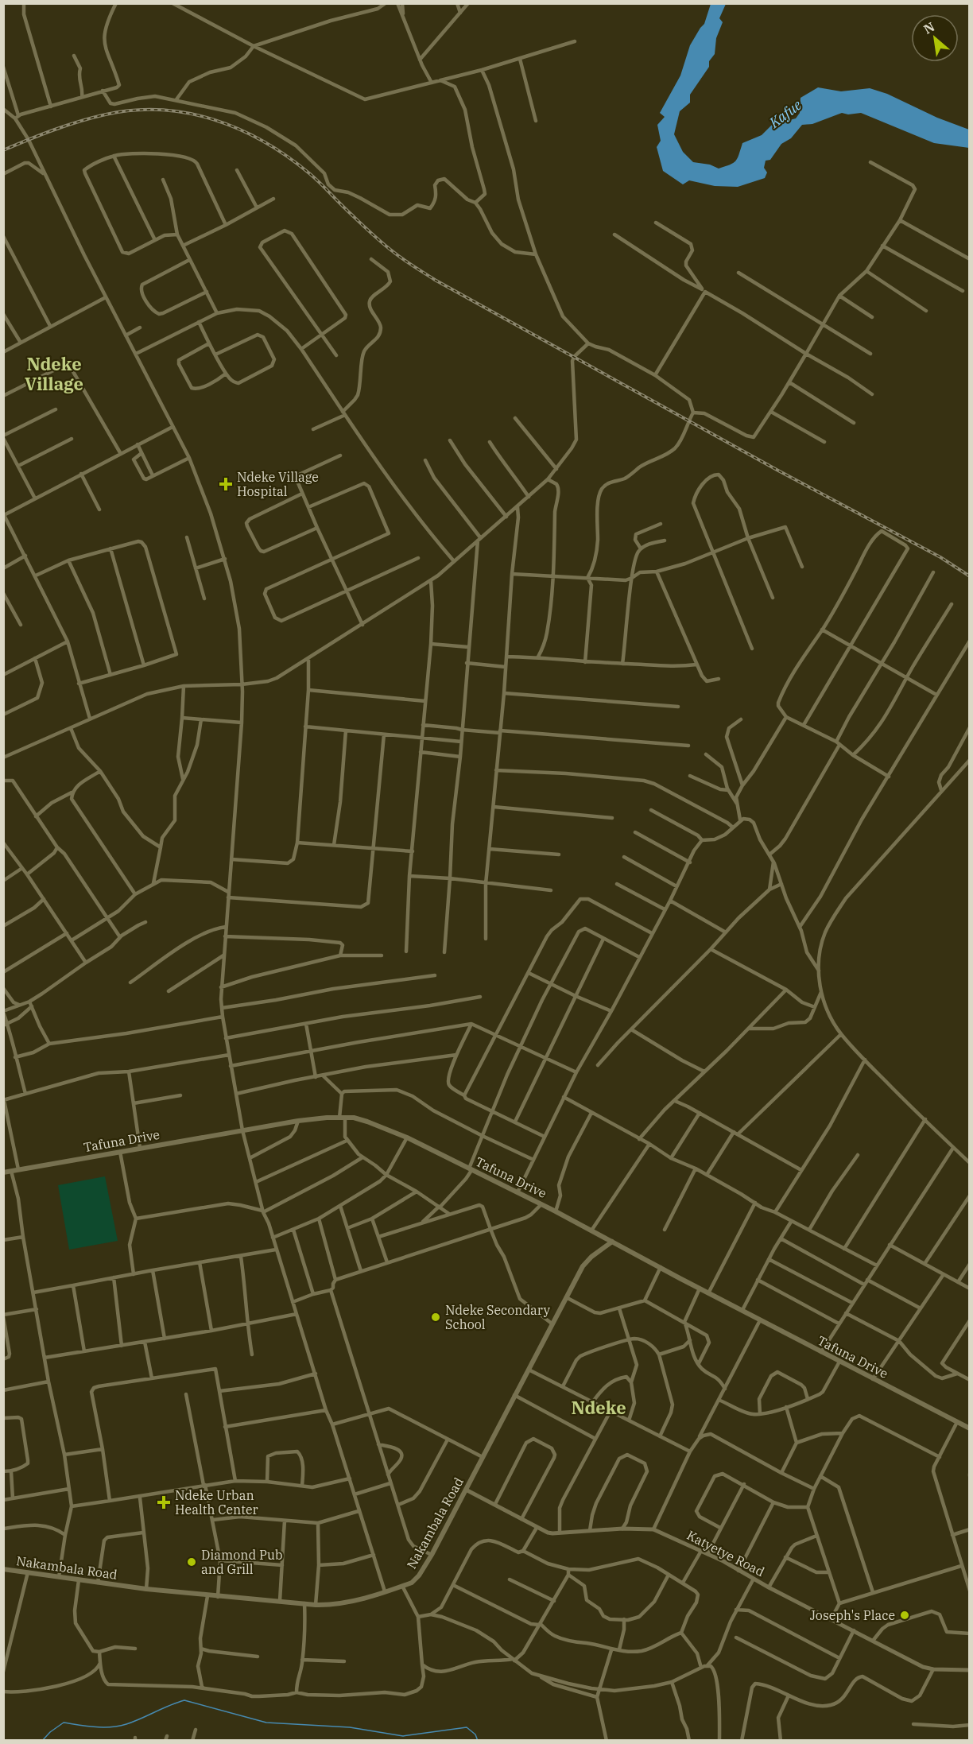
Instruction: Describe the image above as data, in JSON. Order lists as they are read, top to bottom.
{
  "streets": {
    "main road": ["Tafuna Drive", "Nakambala Road"],
    "street": ["Katyetye Road"]
  },
  "crossings": [
    ["Tafuna Drive", "Nakambala Road"],
    ["Nakambala Road", "Katyetye Road"]
  ],
  "districts": ["Ndeke Village", "Ndeke"],
  "water": ["Kafue"],
  "places": {
    "health": ["Ndeke Village Hospital", "Ndeke Urban Health Center"],
    "other": ["Ndeke Secondary School", "Diamond Pub and Grill", "Joseph's Place"]
  },
  "north": "top left"
}
